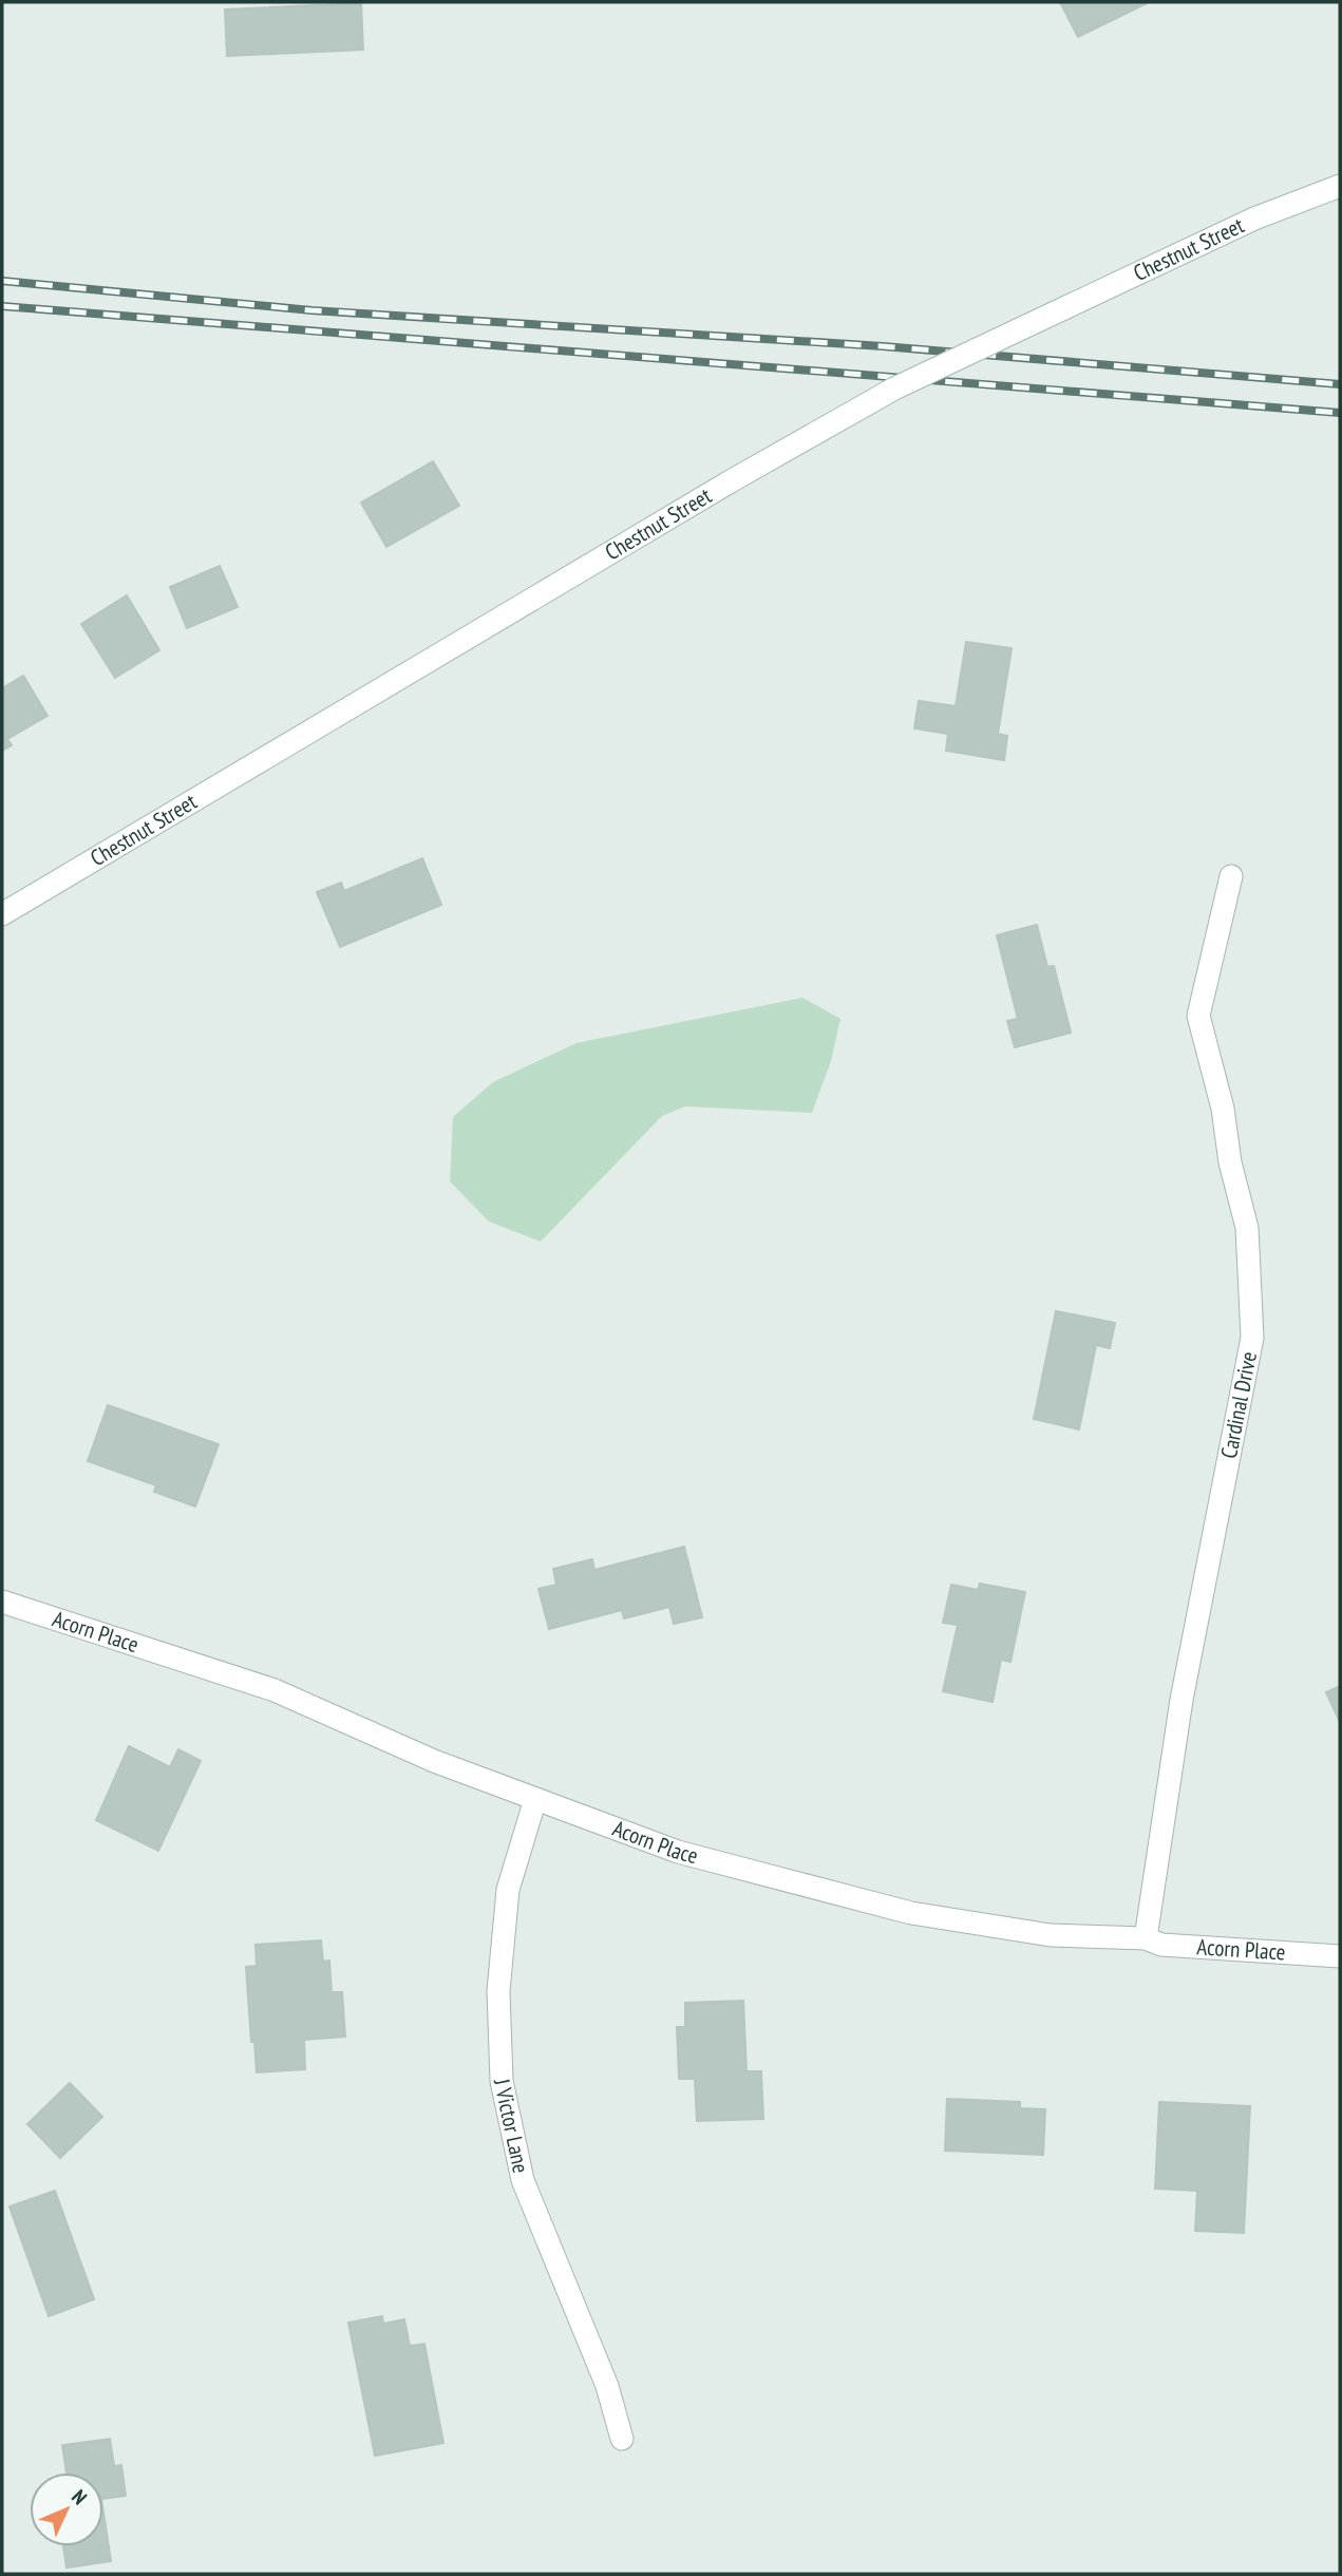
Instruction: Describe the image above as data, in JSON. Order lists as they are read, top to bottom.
{
  "streets": {
    "street": [
      "Chestnut Street",
      "Cardinal Drive",
      "Acorn Place",
      "J Victor Lane"
    ]
  },
  "crossings": [
    ["Cardinal Drive", "Acorn Place"],
    ["Acorn Place", "J Victor Lane"]
  ],
  "north": "top right"
}
